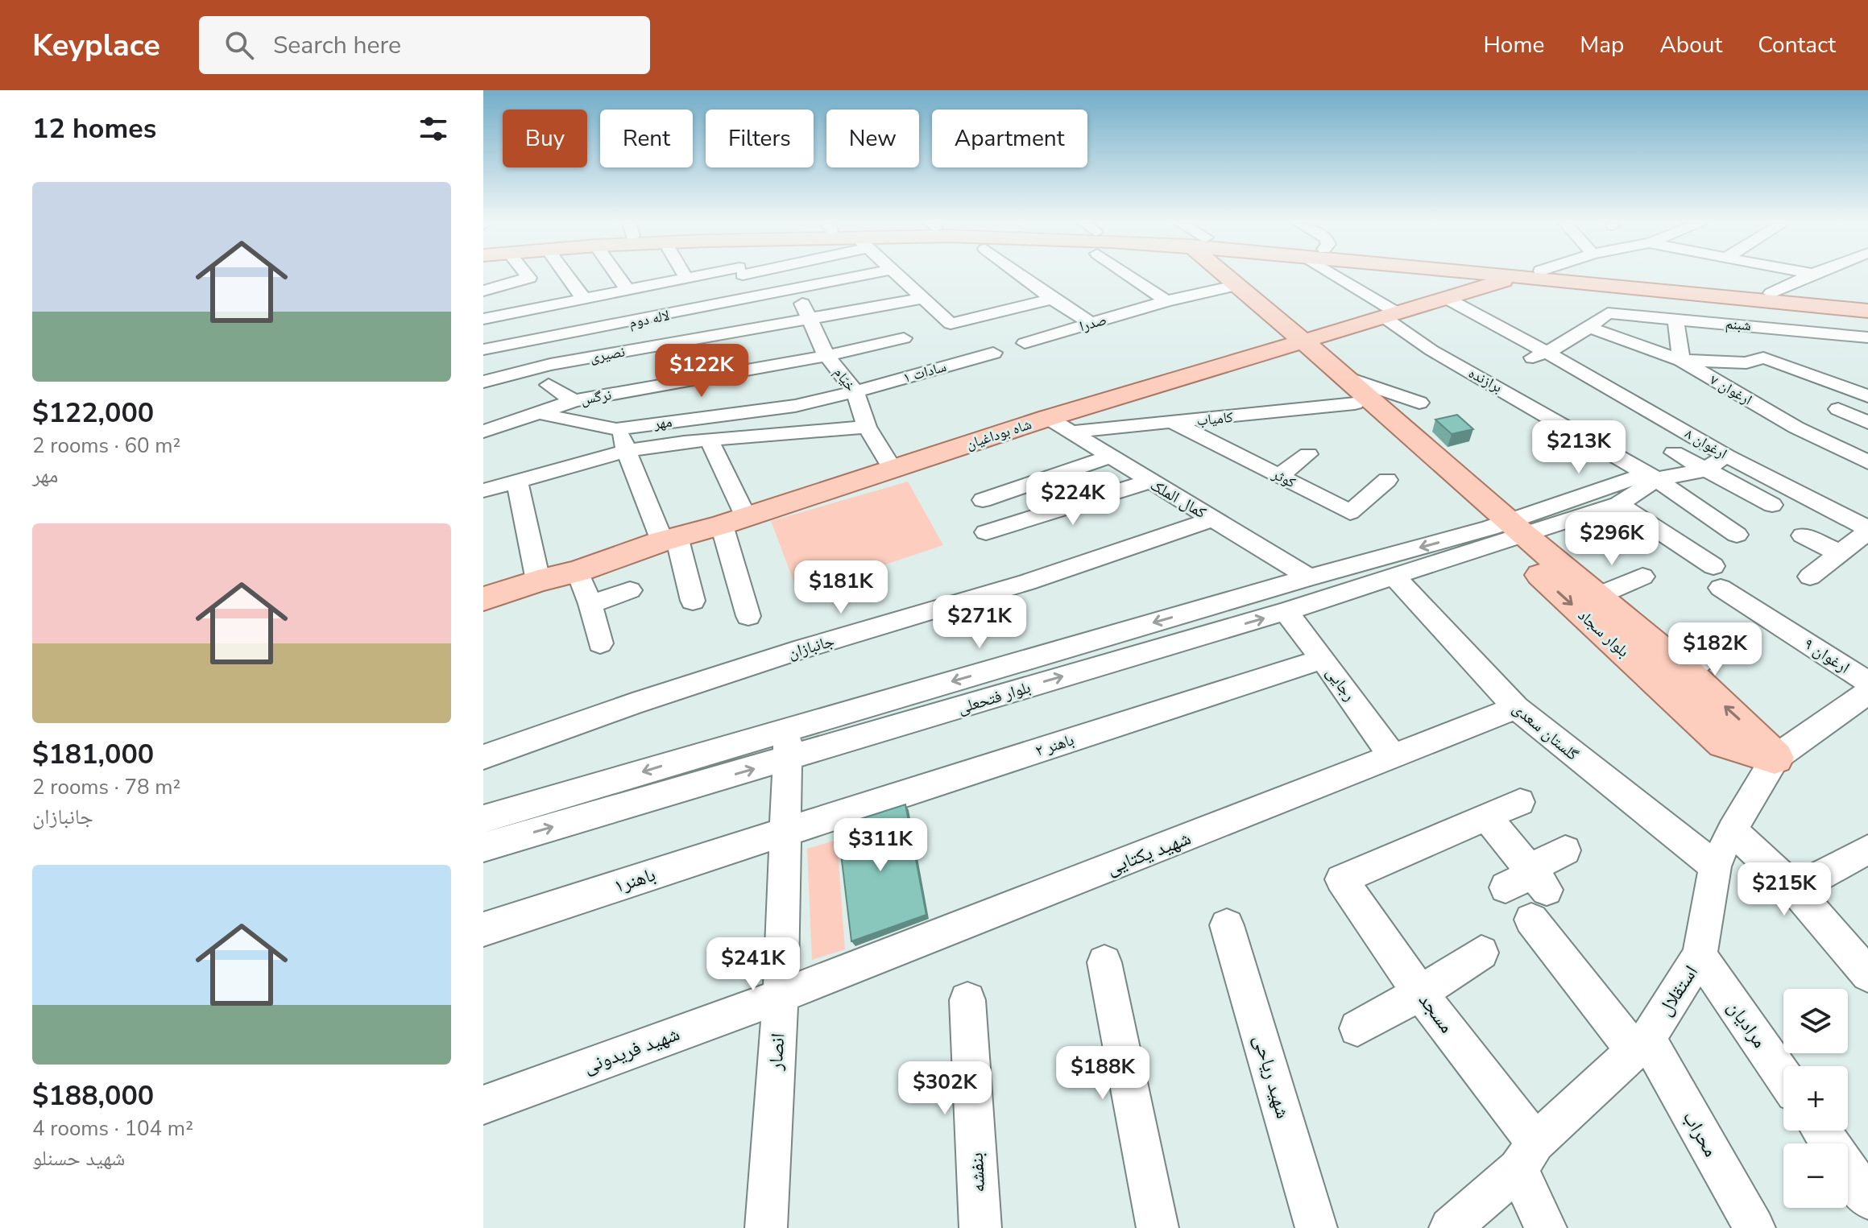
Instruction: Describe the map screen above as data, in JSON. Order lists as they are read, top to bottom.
{
  "streets": {
    "main road": ["شاه بوداغیان", "بلوار سجاد"],
    "street": [
      "لاله دوم",
      "صدرا",
      "شبنم",
      "نصیری",
      "سادات ۱",
      "خیّام",
      "برازنده",
      "ارغوان ۷",
      "نرگس",
      "کامیاب",
      "مهر",
      "ارغوان ۸",
      "کوثر",
      "کمال الملک",
      "جانبازان",
      "ارغوان ۹",
      "رجایی",
      "بلوار فتحعلی",
      "گلستان سعدی",
      "باهنر ۲",
      "شهید یکتایی",
      "باهنر۱",
      "استقلال",
      "مسجد",
      "مرادیان",
      "شهید فریدونی",
      "انصار",
      "شهید ریاحی",
      "محراب",
      "بنفشه"
    ]
  },
  "crossings": [
    ["لاله دوم", "خیّام"],
    ["صدرا", "بلوار سجاد"],
    ["شبنم", "ارغوان ۷"],
    ["نصیری", "خیّام"],
    ["سادات ۱", "خیّام"],
    ["سادات ۱", "مهر"],
    ["خیّام", "نرگس"],
    ["خیّام", "مهر"],
    ["خیّام", "شاه بوداغیان"],
    ["برازنده", "شاه بوداغیان"],
    ["برازنده", "بلوار فتحعلی"],
    ["کامیاب", "کوثر"],
    ["کامیاب", "کمال الملک"],
    ["کامیاب", "بلوار سجاد"],
    ["شاه بوداغیان", "ارغوان ۸"],
    ["شاه بوداغیان", "کمال الملک"],
    ["شاه بوداغیان", "بلوار سجاد"],
    ["کمال الملک", "جانبازان"],
    ["کمال الملک", "بلوار فتحعلی"],
    ["بلوار سجاد", "بلوار فتحعلی"],
    ["بلوار سجاد", "استقلال"],
    ["ارغوان ۹", "بلوار فتحعلی"],
    ["ارغوان ۹", "استقلال"],
    ["رجایی", "بلوار فتحعلی"],
    ["رجایی", "باهنر ۲"],
    ["رجایی", "شهید یکتایی"],
    ["بلوار فتحعلی", "گلستان سعدی"],
    ["بلوار فتحعلی", "انصار"],
    ["گلستان سعدی", "شهید یکتایی"],
    ["گلستان سعدی", "استقلال"],
    ["باهنر ۲", "باهنر۱"],
    ["باهنر ۲", "انصار"],
    ["شهید یکتایی", "شهید فریدونی"],
    ["شهید یکتایی", "انصار"],
    ["باهنر۱", "انصار"],
    ["استقلال", "مسجد"],
    ["استقلال", "مرادیان"],
    ["استقلال", "محراب"],
    ["شهید فریدونی", "انصار"]
  ],
  "page": {
    "header": "Keyplace",
    "search": "Search here",
    "nav": [
      "Home",
      "Map",
      "About",
      "Contact"
    ],
    "heading": "12 homes",
    "chip": [
      "Buy",
      "Rent",
      "Filters",
      "New",
      "Apartment"
    ],
    "list": [
      {
        "name": "$122,000",
        "note": "2 rooms · 60 m² · مهر"
      },
      {
        "name": "$181,000",
        "note": "2 rooms · 78 m² · جانبازان"
      },
      {
        "name": "$188,000",
        "note": "4 rooms · 104 m² · شهید حسنلو"
      }
    ],
    "price": [
      "$122K",
      "$213K",
      "$224K",
      "$296K",
      "$181K",
      "$271K",
      "$182K",
      "$311K",
      "$215K",
      "$241K",
      "$188K",
      "$302K"
    ],
    "map_buttons": ["+", "−"]
  }
}
